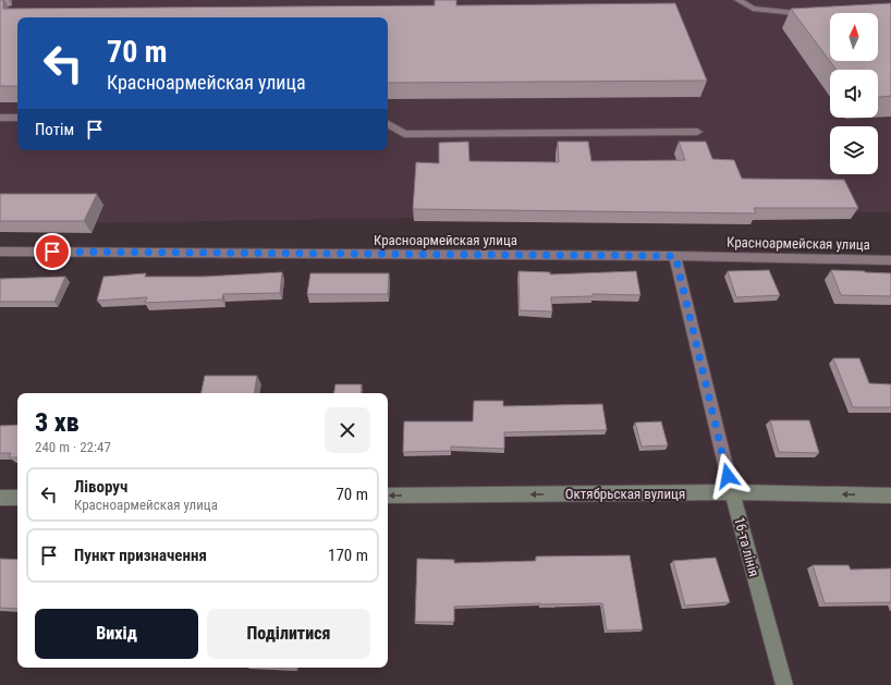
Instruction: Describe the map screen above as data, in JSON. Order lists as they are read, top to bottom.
{
  "streets": {
    "main road": ["Октябрьская вулиця", "16-та лінія"],
    "street": ["Красноармейская улица"]
  },
  "crossings": [
    ["Красноармейская улица", "16-та лінія"],
    ["Октябрьская вулиця", "16-та лінія"]
  ],
  "one_way": ["Октябрьская вулиця"],
  "north": "top",
  "page": {
    "turn": ["70 m", "Красноармейская улица"],
    "then": "Потім",
    "heading": ["3 хв", "240 m · 22:47"],
    "list": [
      {
        "name": "Ліворуч",
        "note": "Красноармейская улица",
        "value": "70 m"
      },
      {
        "name": "Пункт призначення",
        "value": "170 m"
      }
    ],
    "buttons": ["Вихід", "Поділитися"]
  }
}
